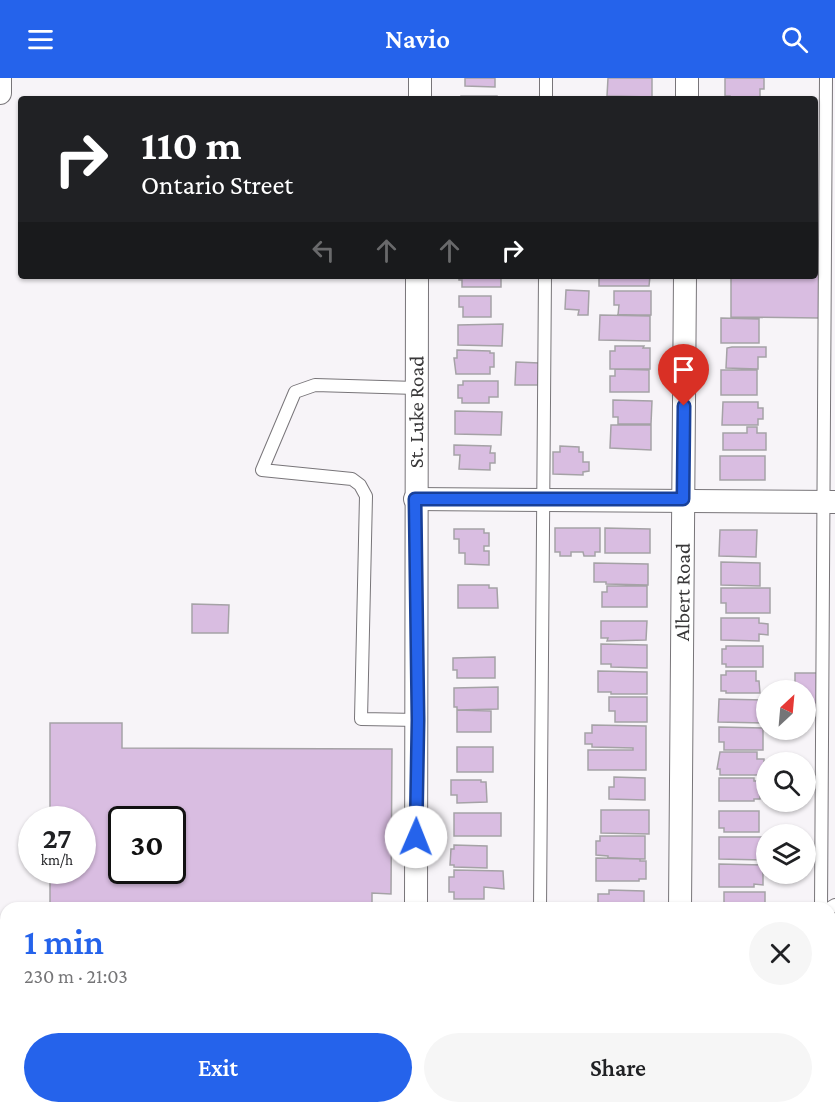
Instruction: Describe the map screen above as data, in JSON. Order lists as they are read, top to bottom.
{
  "streets": {
    "street": ["St. Luke Road", "Albert Road"]
  },
  "north": "top right",
  "page": {
    "header": "Navio",
    "turn": ["110 m", "Ontario Street"],
    "speed": "27 km/h",
    "limit": "30",
    "heading": ["1 min", "230 m · 21:03"],
    "buttons": ["Exit", "Share"]
  }
}
